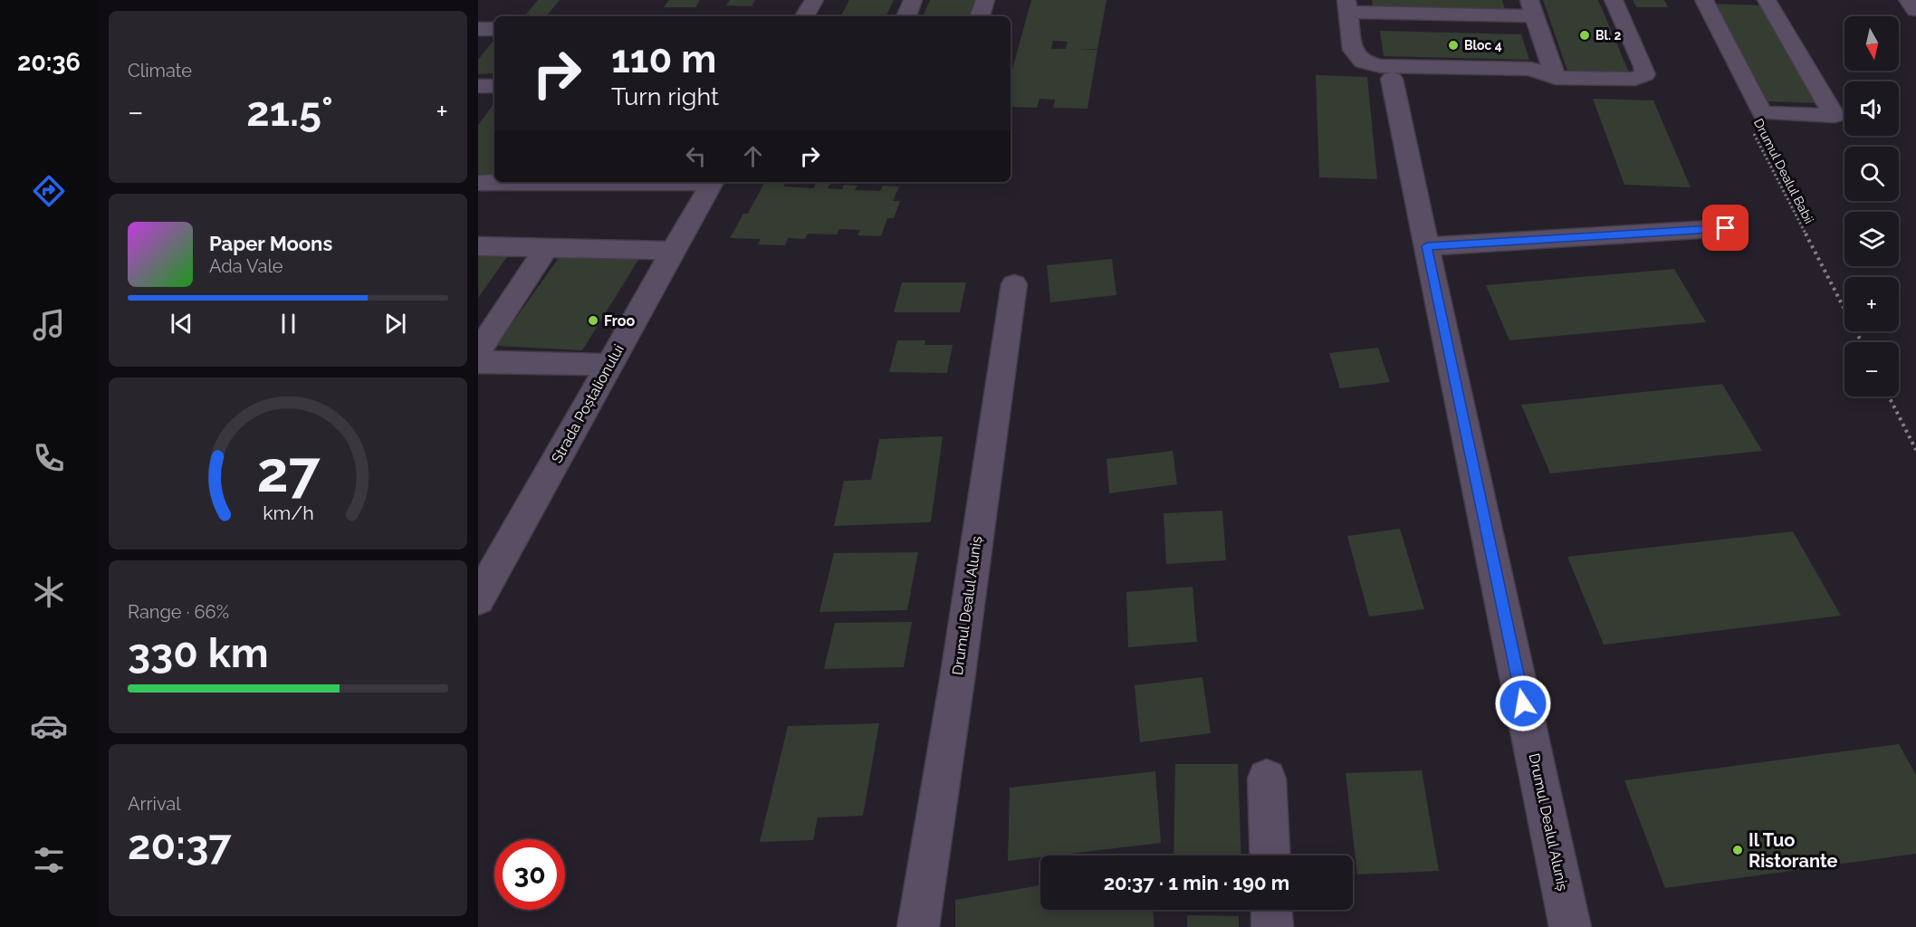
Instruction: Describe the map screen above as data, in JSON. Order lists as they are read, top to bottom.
{
  "streets": {
    "street": ["Strada Poștalionului", "Drumul Dealul Aluniș"],
    "path": ["Drumul Dealul Babii"]
  },
  "places": [
    "Bl. 2",
    "Bloc 4",
    "Froo",
    "Il Tuo Ristorante"
  ],
  "north": "bottom",
  "page": {
    "tabs": "20:36",
    "tile": [
      "Climate",
      ["Range · 66%", "330 km"],
      ["Arrival", "20:37"]
    ],
    "map_buttons": ["+", "−"],
    "turn": ["110 m", "Turn right"],
    "heat": ["−", "21.5°", "+"],
    "song": ["Paper Moons", "Ada Vale"],
    "limit": "30",
    "trip": "20:37 · 1 min · 190 m",
    "gauge": ["27", "km/h"]
  }
}
